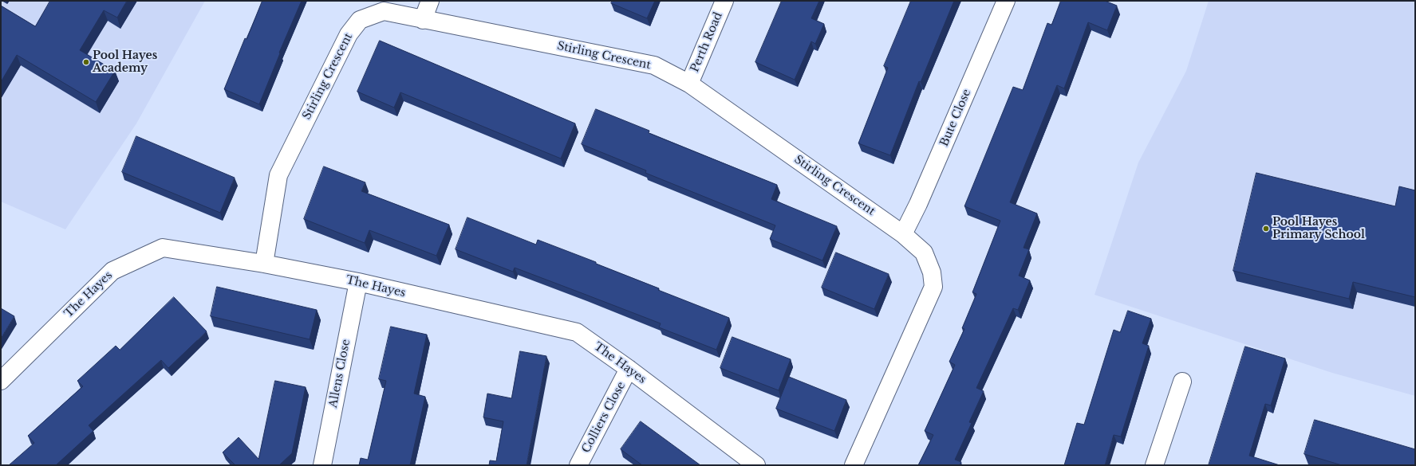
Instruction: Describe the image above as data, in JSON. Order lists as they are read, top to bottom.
{
  "streets": {
    "street": [
      "Perth Road",
      "Stirling Crescent",
      "Bute Close",
      "The Hayes",
      "Allens Close",
      "Colliers Close"
    ]
  },
  "crossings": [
    ["Perth Road", "Stirling Crescent"],
    ["Stirling Crescent", "Bute Close"],
    ["Stirling Crescent", "The Hayes"],
    ["The Hayes", "Allens Close"],
    ["The Hayes", "Colliers Close"]
  ],
  "places": ["Pool Hayes Academy", "Pool Hayes Primary School"]
}
